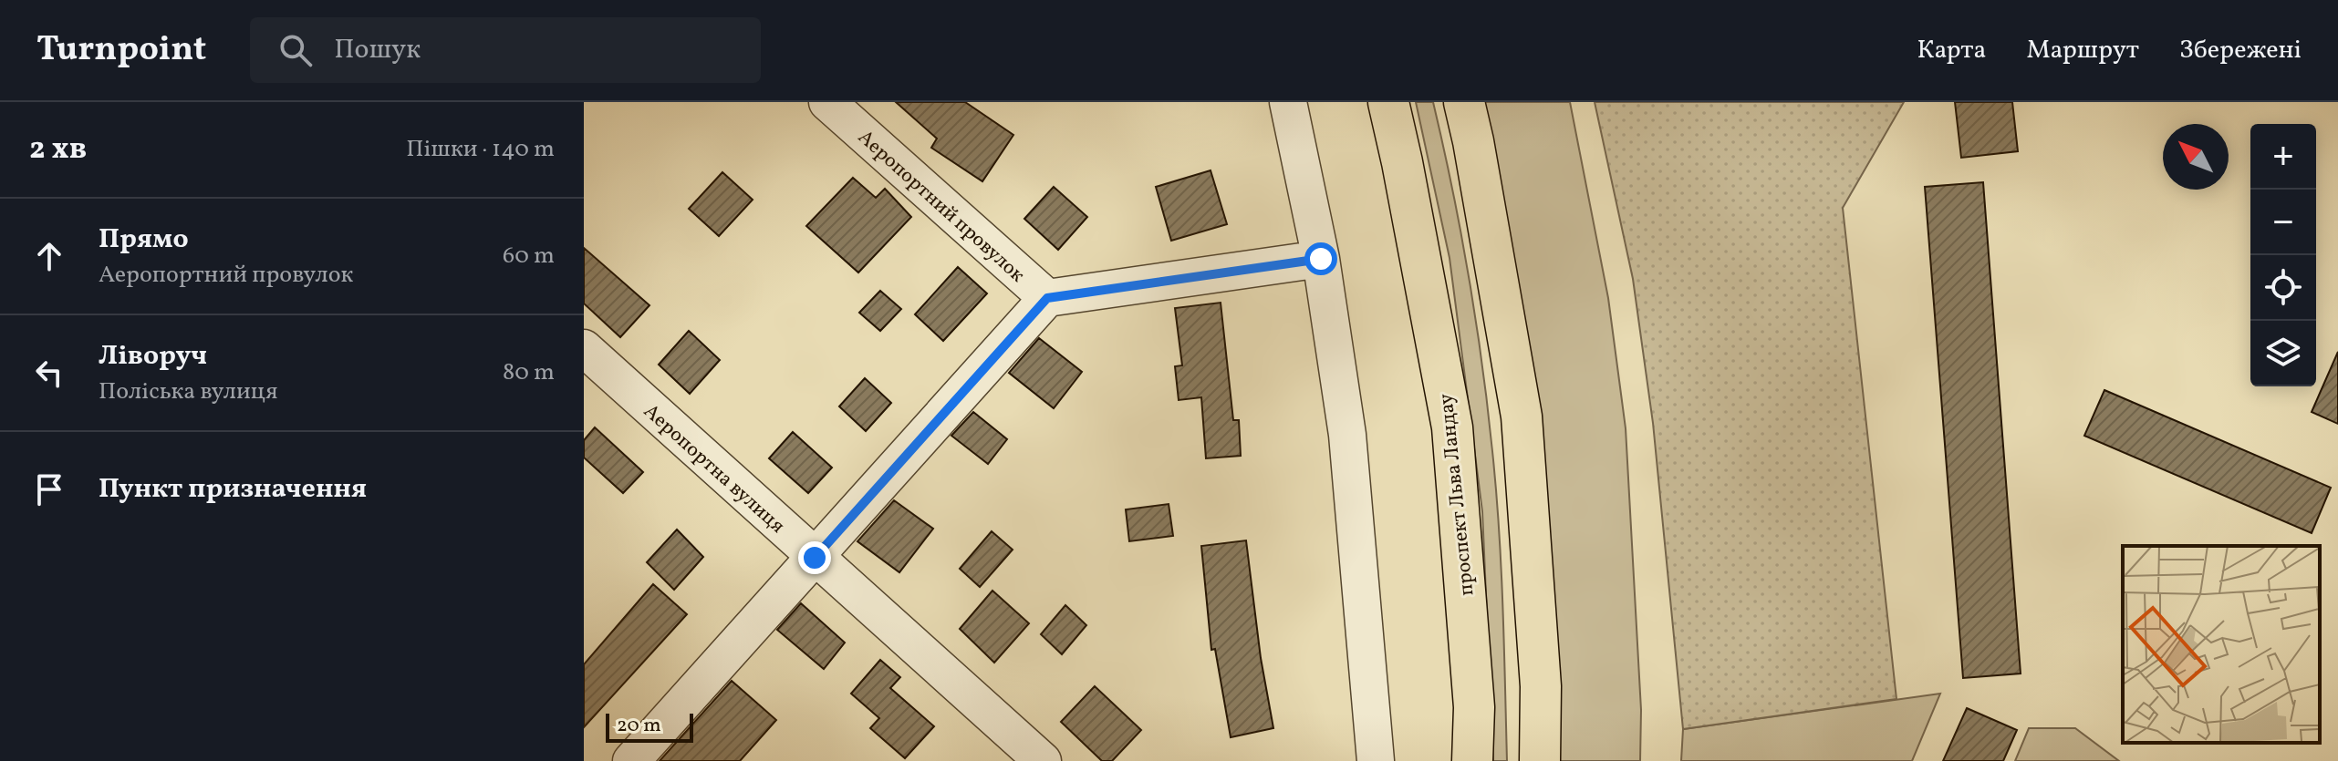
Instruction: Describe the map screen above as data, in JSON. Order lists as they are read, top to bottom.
{
  "streets": {
    "main road": ["проспект Льва Ландау"],
    "street": ["Аеропортний провулок", "Аеропортна вулиця"]
  },
  "scale_bar": "20 m",
  "north": "top left",
  "page": {
    "header": "Turnpoint",
    "search": "Пошук",
    "nav": ["Карта", "Маршрут", "Збережені"],
    "heading": ["2 хв", "Пішки · 140 m"],
    "map_buttons": ["+", "−"],
    "list": [
      ["Прямо", "Аеропортний провулок", "60 m"],
      ["Ліворуч", "Поліська вулиця", "80 m"],
      "Пункт призначення"
    ],
    "scale": "20 m"
  }
}
